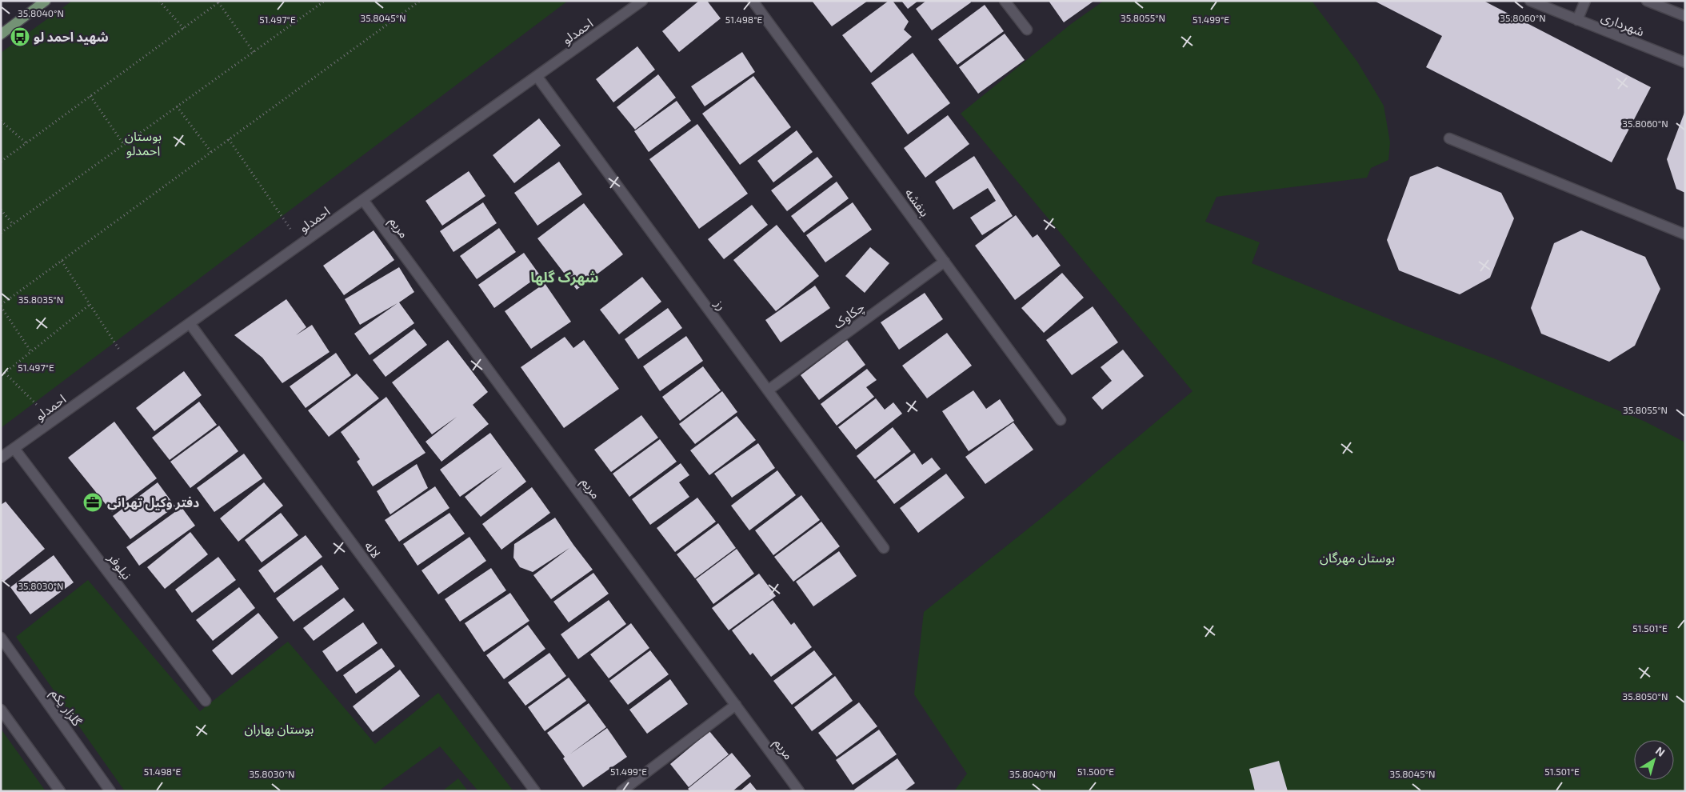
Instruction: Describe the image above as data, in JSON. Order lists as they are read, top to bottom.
{
  "streets": {
    "street": [
      "شهرداری",
      "احمدلو",
      "بنفشه",
      "مریم",
      "رز",
      "چکاوک",
      "لاله",
      "نیلوفر",
      "گلزار یکم"
    ]
  },
  "crossings": [
    ["احمدلو", "مریم"],
    ["احمدلو", "رز"],
    ["احمدلو", "لاله"],
    ["احمدلو", "نیلوفر"],
    ["بنفشه", "چکاوک"],
    ["رز", "چکاوک"]
  ],
  "districts": ["شهرک گلها"],
  "parks": ["بوستان احمدلو", "بوستان مهرگان", "بوستان بهاران"],
  "places": {
    "bus stop": ["شهید احمد لو"],
    "office": ["دفتر وکیل تهرانی"]
  },
  "north": "top right",
  "coordinates": [
    "35.8040°N",
    "35.8060°N",
    "35.8045°N",
    "35.8055°N",
    "51.497°E",
    "51.498°E",
    "51.499°E",
    "35.8035°N",
    "35.8030°N",
    "51.501°E",
    "35.8050°N",
    "51.500°E"
  ]
}
